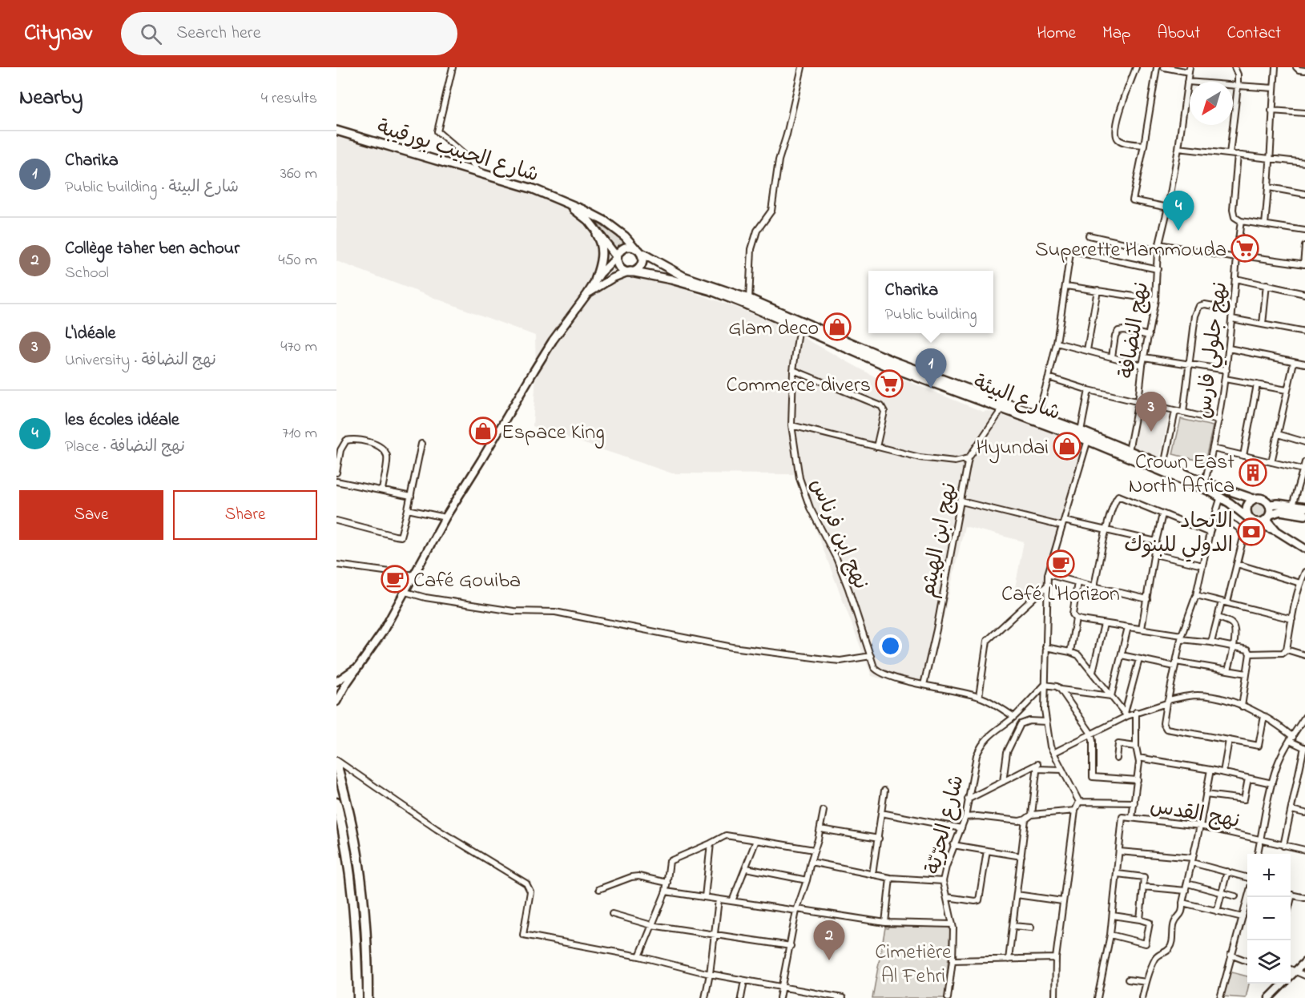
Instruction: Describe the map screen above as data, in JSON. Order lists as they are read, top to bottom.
{
  "streets": {
    "main road": ["شارع الحبيب بورقيبة", "شارع البيئة"],
    "street": [
      "نهج النضافة",
      "نهج جلولي فارس",
      "نهج ابن فرناس",
      "نهج ابن الهيثم",
      "نهج القدس",
      "شارع الحرّيّة"
    ]
  },
  "crossings": [
    ["شارع الحبيب بورقيبة", "شارع البيئة"],
    ["نهج النضافة", "شارع البيئة"],
    ["نهج جلولي فارس", "شارع البيئة"],
    ["شارع البيئة", "نهج ابن فرناس"],
    ["شارع البيئة", "نهج ابن الهيثم"],
    ["نهج ابن فرناس", "نهج ابن الهيثم"]
  ],
  "parks": ["Cimetière Al Fehri"],
  "places": {
    "supermarket": ["Superette Hammouda", "Commerce divers"],
    "shop": ["Glam deco", "Espace King", "Hyundai"],
    "building": ["Crown East North Africa"],
    "bank": ["الاتحاد الدولي للبنوك"],
    "cafe": ["Café L'Horizon", "Café Gouiba"]
  },
  "north": "bottom left",
  "page": {
    "header": "Citynav",
    "search": "Search here",
    "nav": [
      "Home",
      "Map",
      "About",
      "Contact"
    ],
    "heading": ["Nearby", "4 results"],
    "list": [
      {
        "mark": "1",
        "name": "Charika",
        "note": "Public building · شارع البيئة",
        "value": "360 m"
      },
      {
        "mark": "2",
        "name": "Collège taher ben achour",
        "note": "School",
        "value": "450 m"
      },
      {
        "mark": "3",
        "name": "L'Idéale",
        "note": "University · نهج النضافة",
        "value": "470 m"
      },
      {
        "mark": "4",
        "name": "les écoles idéale",
        "note": "Place · نهج النضافة",
        "value": "710 m"
      }
    ],
    "pins": [
      "4",
      "1",
      "3",
      "2"
    ],
    "popup": ["Charika", "Public building"],
    "buttons": ["Save", "Share"],
    "map_buttons": ["+", "−"]
  }
}
